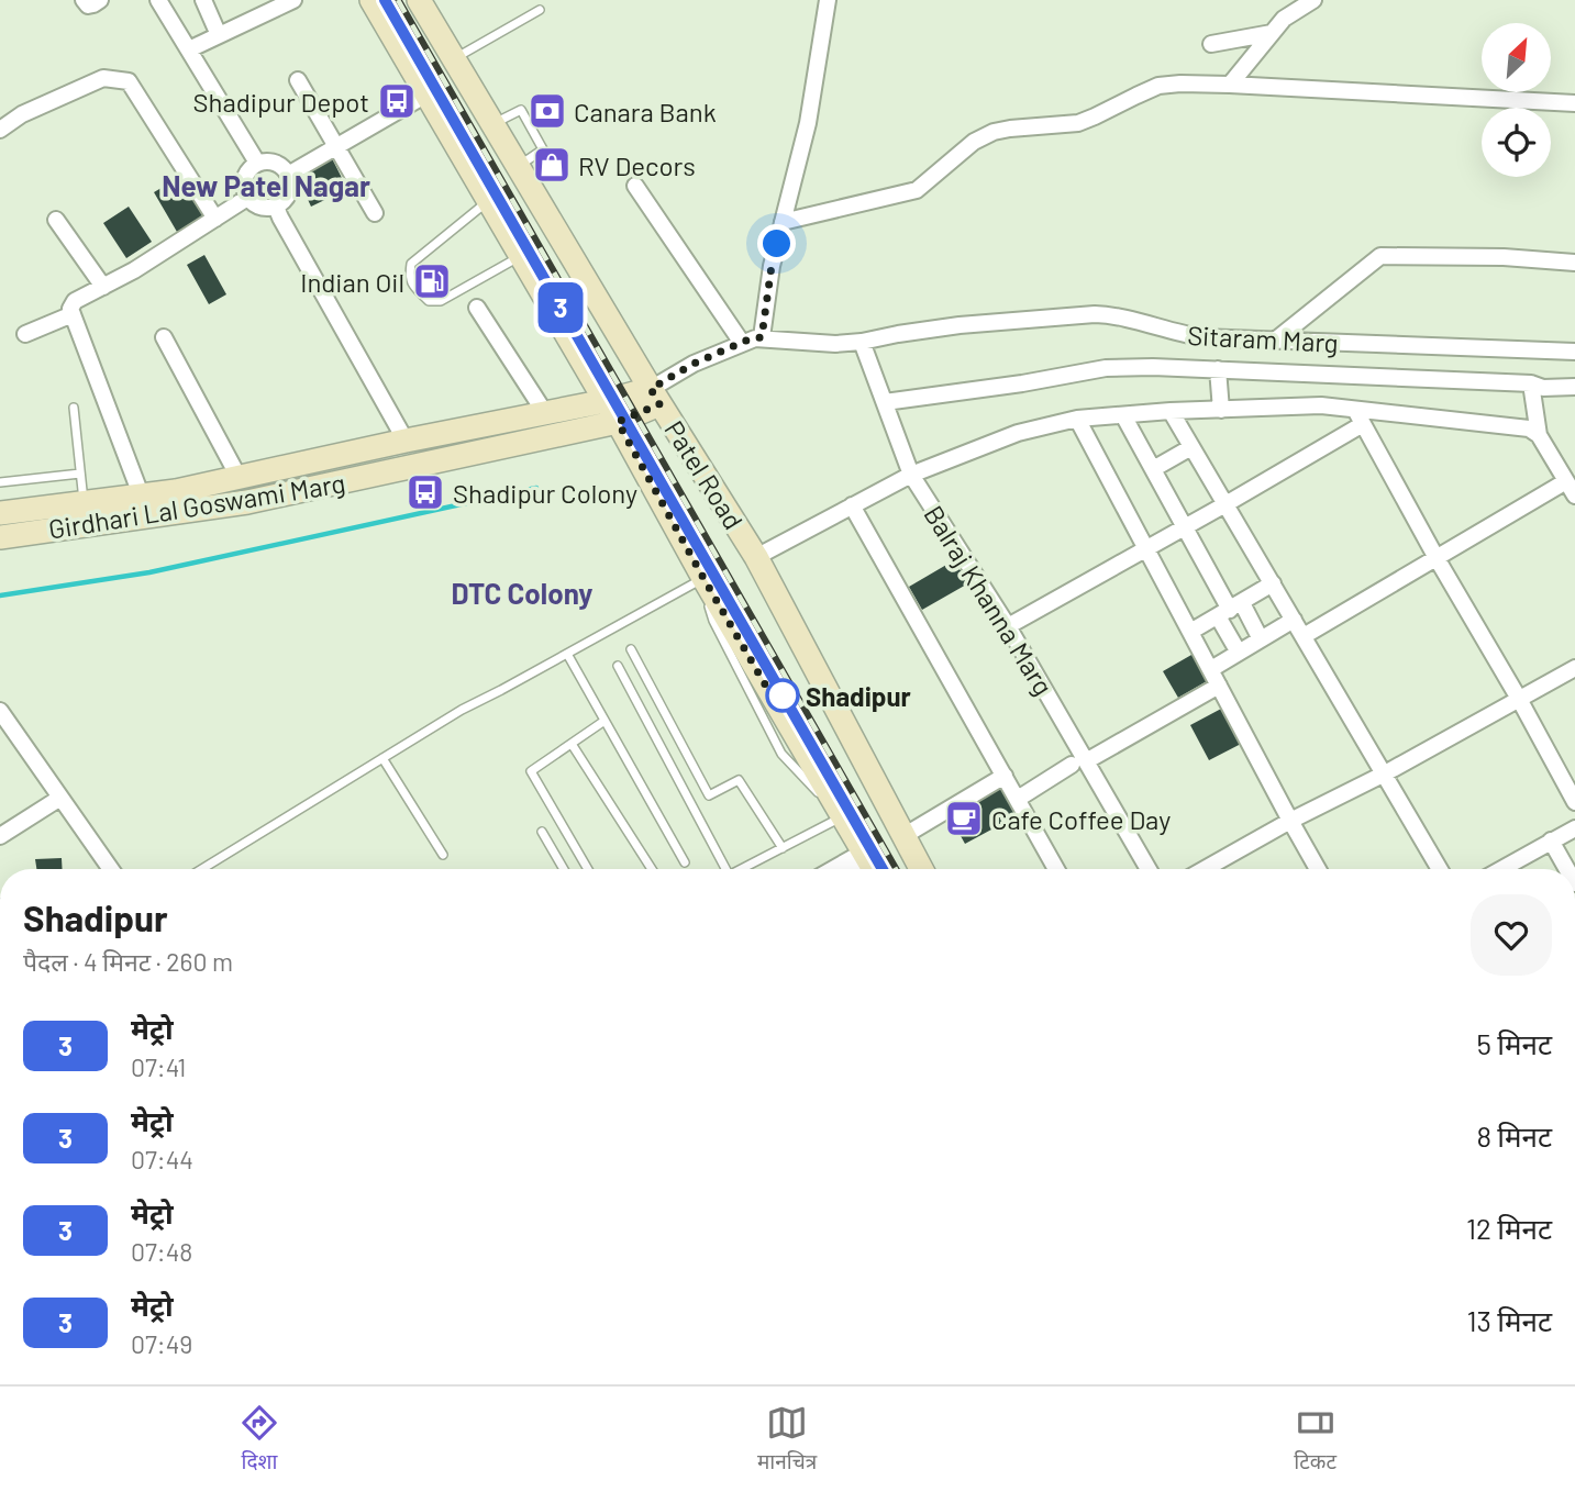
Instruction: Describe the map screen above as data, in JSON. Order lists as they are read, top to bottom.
{
  "streets": {
    "main road": ["Patel Road", "Girdhari Lal Goswami Marg"],
    "street": ["Sitaram Marg", "Balraj Khanna Marg"]
  },
  "crossings": [
    ["Patel Road", "Girdhari Lal Goswami Marg"],
    ["Patel Road", "Balraj Khanna Marg"]
  ],
  "districts": ["New Patel Nagar", "DTC Colony"],
  "places": {
    "bus stop": ["Shadipur Depot", "Shadipur Colony"],
    "bank": ["Canara Bank"],
    "shop": ["RV Decors"],
    "fuel station": ["Indian Oil"],
    "other": ["Shadipur"],
    "cafe": ["Cafe Coffee Day"]
  },
  "lines": ["metro line 3"],
  "north": "top right",
  "page": {
    "on_map": "3",
    "heading": ["Shadipur", "पैदल · 4 मिनट · 260 m"],
    "list": [
      {
        "mark": "3",
        "name": "मेट्रो",
        "note": "07:41",
        "value": "5 मिनट"
      },
      {
        "mark": "3",
        "name": "मेट्रो",
        "note": "07:44",
        "value": "8 मिनट"
      },
      {
        "mark": "3",
        "name": "मेट्रो",
        "note": "07:48",
        "value": "12 मिनट"
      },
      {
        "mark": "3",
        "name": "मेट्रो",
        "note": "07:49",
        "value": "13 मिनट"
      }
    ],
    "tabs": ["दिशा", "मानचित्र", "टिकट"]
  }
}
